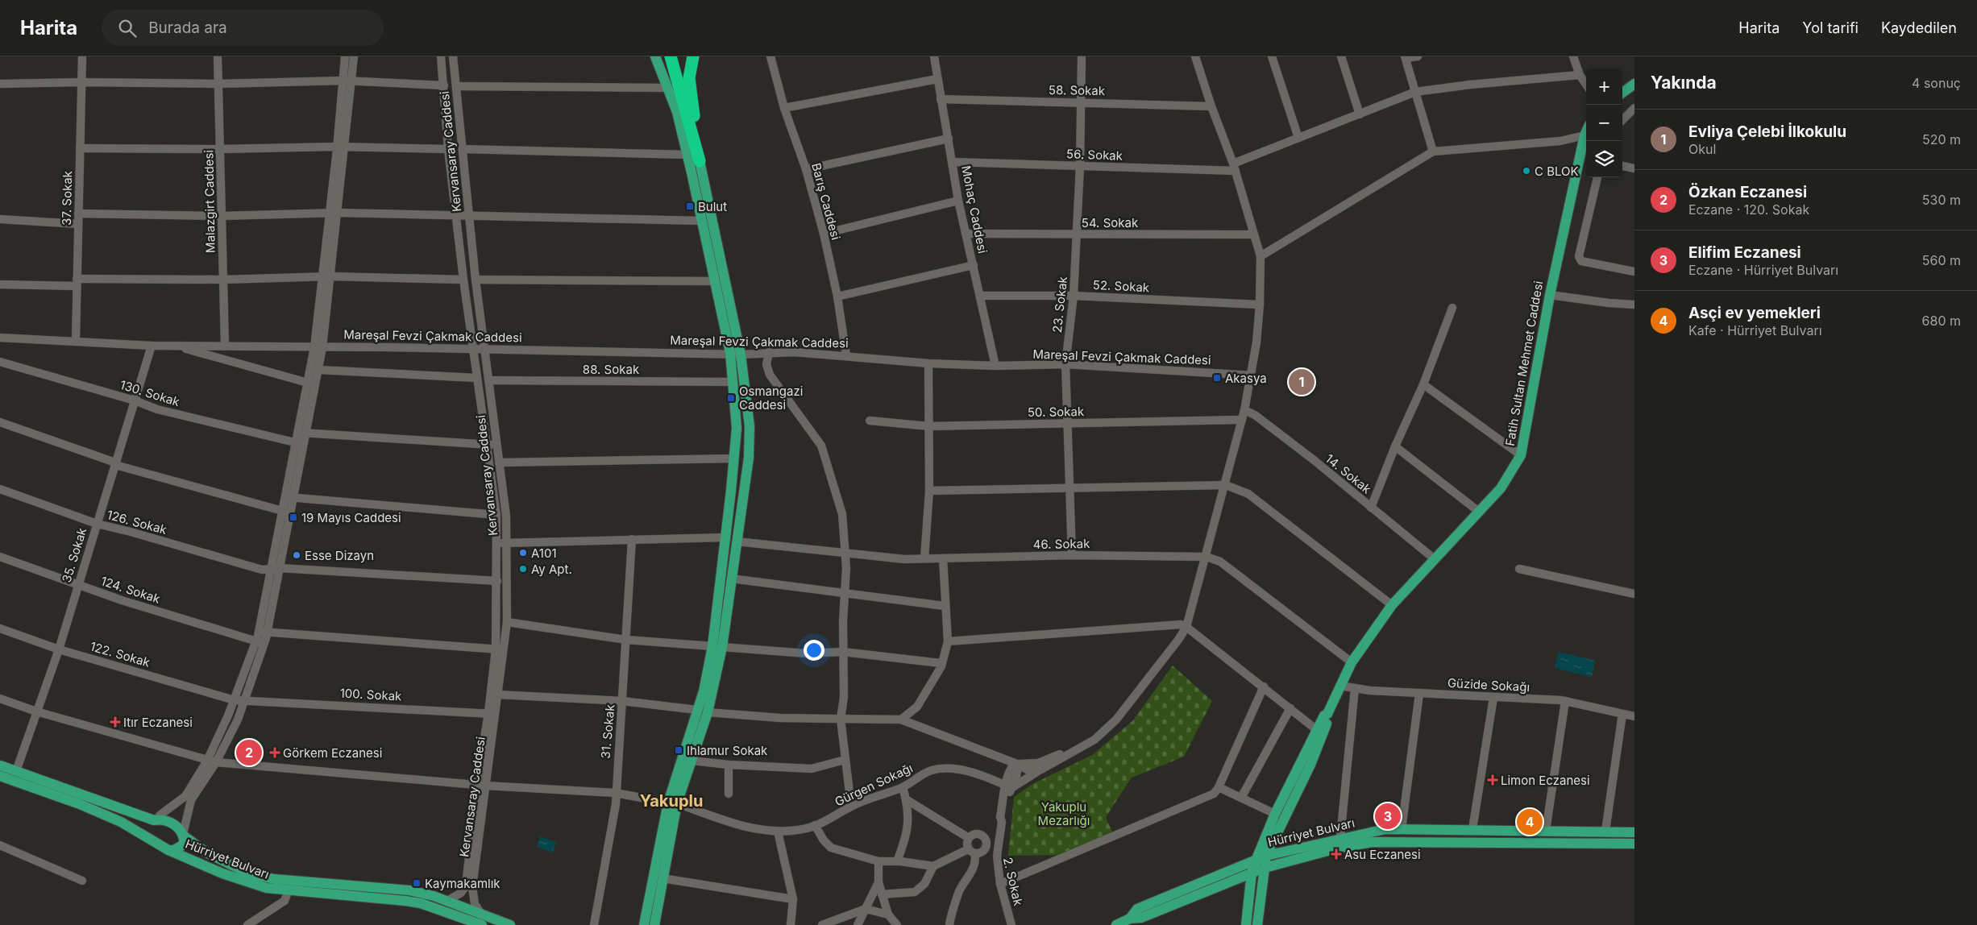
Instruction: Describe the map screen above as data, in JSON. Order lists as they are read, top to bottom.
{
  "streets": {
    "main road": ["Fatih Sultan Mehmet Caddesi", "Hürriyet Bulvarı"],
    "street": [
      "58. Sokak",
      "Kervansaray Caddesi",
      "56. Sokak",
      "37. Sokak",
      "Malazgirt Caddesi",
      "Barış Caddesi",
      "Mohaç Caddesi",
      "54. Sokak",
      "52. Sokak",
      "23. Sokak",
      "Mareşal Fevzi Çakmak Caddesi",
      "88. Sokak",
      "130. Sokak",
      "50. Sokak",
      "14. Sokak",
      "126. Sokak",
      "46. Sokak",
      "35. Sokak",
      "124. Sokak",
      "122. Sokak",
      "Güzide Sokağı",
      "100. Sokak",
      "31. Sokak",
      "Gürgen Sokağı",
      "2. Sokak"
    ]
  },
  "crossings": [
    ["58. Sokak", "Mohaç Caddesi"],
    ["58. Sokak", "23. Sokak"],
    ["Kervansaray Caddesi", "Mareşal Fevzi Çakmak Caddesi"],
    ["Kervansaray Caddesi", "88. Sokak"],
    ["Kervansaray Caddesi", "126. Sokak"],
    ["Kervansaray Caddesi", "100. Sokak"],
    ["Kervansaray Caddesi", "Gürgen Sokağı"],
    ["Kervansaray Caddesi", "Hürriyet Bulvarı"],
    ["56. Sokak", "Mohaç Caddesi"],
    ["56. Sokak", "23. Sokak"],
    ["37. Sokak", "Mareşal Fevzi Çakmak Caddesi"],
    ["Malazgirt Caddesi", "Mareşal Fevzi Çakmak Caddesi"],
    ["Barış Caddesi", "Mareşal Fevzi Çakmak Caddesi"],
    ["Mohaç Caddesi", "54. Sokak"],
    ["Mohaç Caddesi", "52. Sokak"],
    ["Mohaç Caddesi", "Mareşal Fevzi Çakmak Caddesi"],
    ["54. Sokak", "23. Sokak"],
    ["52. Sokak", "23. Sokak"],
    ["23. Sokak", "Mareşal Fevzi Çakmak Caddesi"],
    ["23. Sokak", "50. Sokak"],
    ["23. Sokak", "46. Sokak"],
    ["Mareşal Fevzi Çakmak Caddesi", "35. Sokak"],
    ["Fatih Sultan Mehmet Caddesi", "14. Sokak"],
    ["Fatih Sultan Mehmet Caddesi", "46. Sokak"],
    ["Fatih Sultan Mehmet Caddesi", "Güzide Sokağı"],
    ["Fatih Sultan Mehmet Caddesi", "Hürriyet Bulvarı"],
    ["130. Sokak", "35. Sokak"],
    ["126. Sokak", "35. Sokak"],
    ["35. Sokak", "124. Sokak"],
    ["35. Sokak", "122. Sokak"],
    ["35. Sokak", "Gürgen Sokağı"],
    ["122. Sokak", "100. Sokak"],
    ["31. Sokak", "Gürgen Sokağı"]
  ],
  "districts": ["Yakuplu"],
  "parks": ["Yakuplu Mezarlığı"],
  "places": {
    "other": [
      "C BLOK",
      "A101",
      "Esse Dizayn",
      "Ay Apt."
    ],
    "transit": [
      "Bulut",
      "Akasya",
      "Osmangazi Caddesi",
      "19 Mayıs Caddesi",
      "Ihlamur Sokak",
      "Kaymakamlık"
    ],
    "health": [
      "Itır Eczanesi",
      "Görkem Eczanesi",
      "Limon Eczanesi",
      "Asu Eczanesi"
    ]
  },
  "page": {
    "header": "Harita",
    "search": "Burada ara",
    "nav": ["Harita", "Yol tarifi", "Kaydedilen"],
    "heading": ["Yakında", "4 sonuç"],
    "map_buttons": ["+", "−"],
    "list": [
      {
        "mark": "1",
        "name": "Evliya Çelebi İlkokulu",
        "note": "Okul",
        "value": "520 m"
      },
      {
        "mark": "2",
        "name": "Özkan Eczanesi",
        "note": "Eczane · 120. Sokak",
        "value": "530 m"
      },
      {
        "mark": "3",
        "name": "Elifim Eczanesi",
        "note": "Eczane · Hürriyet Bulvarı",
        "value": "560 m"
      },
      {
        "mark": "4",
        "name": "Asçi ev yemekleri",
        "note": "Kafe · Hürriyet Bulvarı",
        "value": "680 m"
      }
    ],
    "pins": [
      "1",
      "2",
      "3",
      "4"
    ]
  }
}
